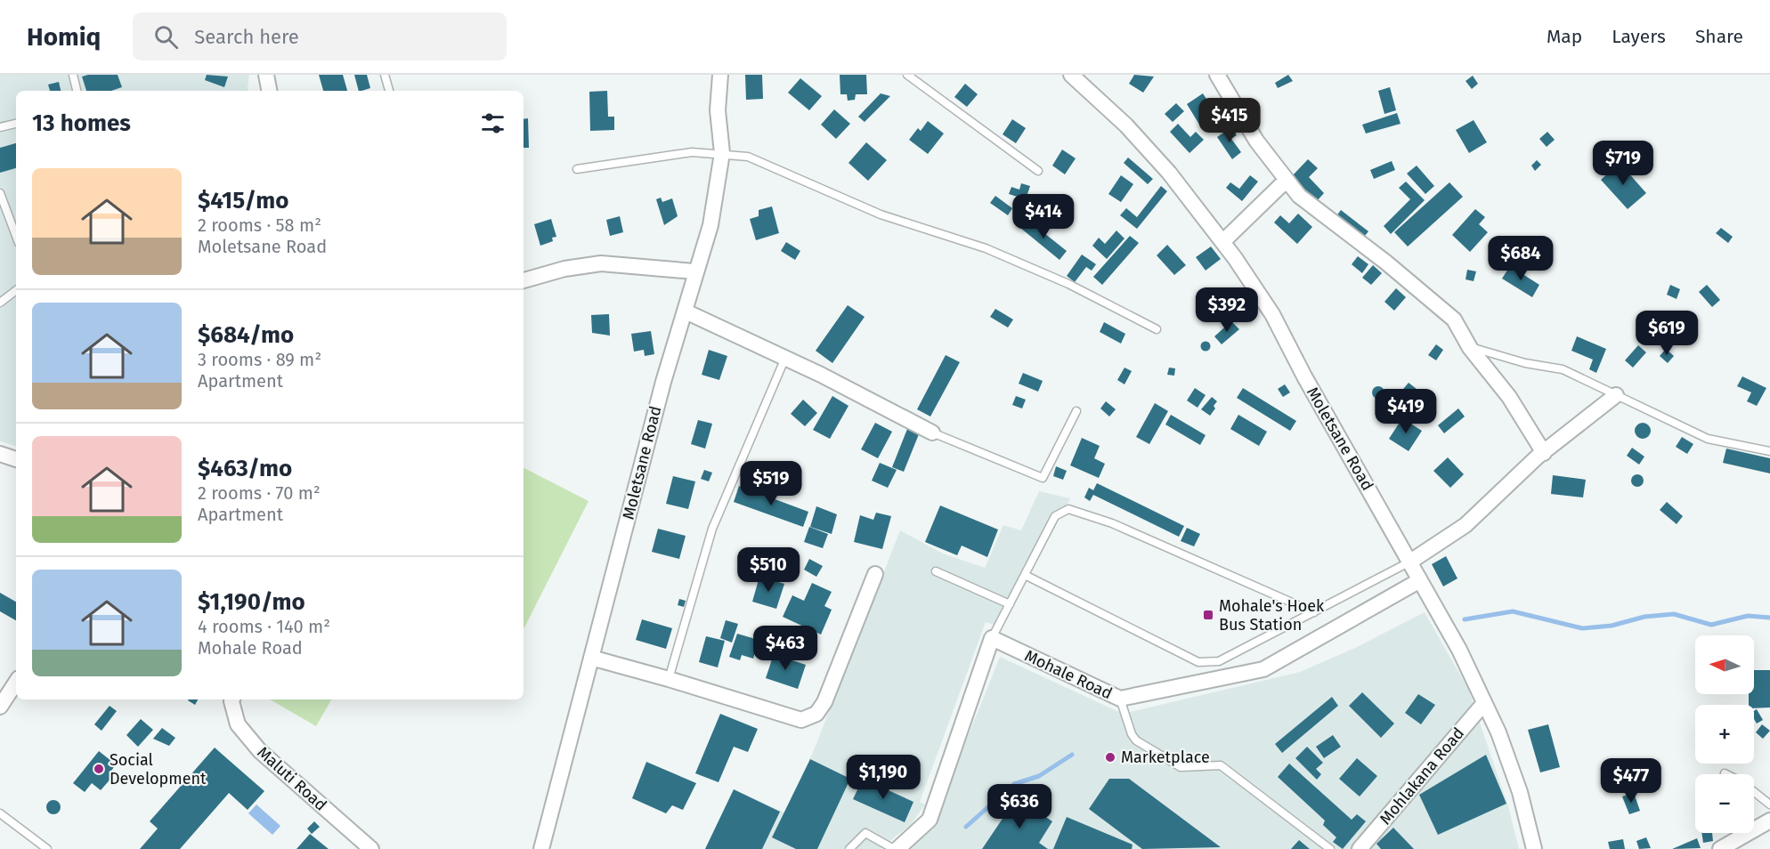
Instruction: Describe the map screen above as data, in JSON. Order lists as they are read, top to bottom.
{
  "streets": {
    "street": [
      "Moletsane Road",
      "Mohale Road",
      "Mohlakana Road",
      "Maluti Road"
    ]
  },
  "crossings": [
    ["Moletsane Road", "Mohale Road"],
    ["Moletsane Road", "Mohlakana Road"]
  ],
  "places": {
    "transit": ["Mohale's Hoek Bus Station"],
    "other": ["Marketplace", "Social Development"]
  },
  "north": "left",
  "page": {
    "header": "Homiq",
    "search": "Search here",
    "nav": ["Map", "Layers", "Share"],
    "heading": "13 homes",
    "price": [
      "$415",
      "$719",
      "$414",
      "$684",
      "$392",
      "$619",
      "$419",
      "$519",
      "$510",
      "$463",
      "$1,190",
      "$477",
      "$636"
    ],
    "list": [
      {
        "name": "$415/mo",
        "note": "2 rooms · 58 m² · Moletsane Road"
      },
      {
        "name": "$684/mo",
        "note": "3 rooms · 89 m² · Apartment"
      },
      {
        "name": "$463/mo",
        "note": "2 rooms · 70 m² · Apartment"
      },
      {
        "name": "$1,190/mo",
        "note": "4 rooms · 140 m² · Mohale Road"
      }
    ],
    "map_buttons": ["+", "−"]
  }
}
